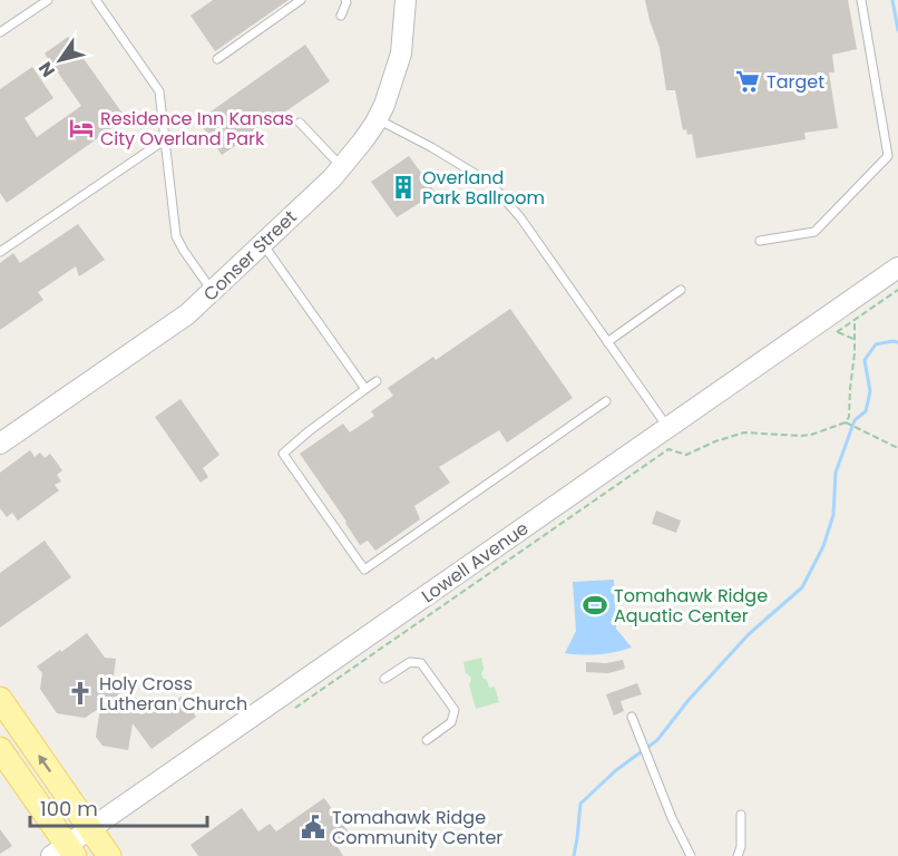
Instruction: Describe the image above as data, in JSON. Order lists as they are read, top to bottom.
{
  "streets": {
    "street": ["Conser Street", "Lowell Avenue"]
  },
  "places": {
    "supermarket": ["Target"],
    "hotel": ["Residence Inn Kansas City Overland Park"],
    "building": ["Overland Park Ballroom"],
    "sports": ["Tomahawk Ridge Aquatic Center"],
    "church": ["Holy Cross Lutheran Church"],
    "public building": ["Tomahawk Ridge Community Center"]
  },
  "scale_bar": "100 m",
  "north": "bottom left"
}
